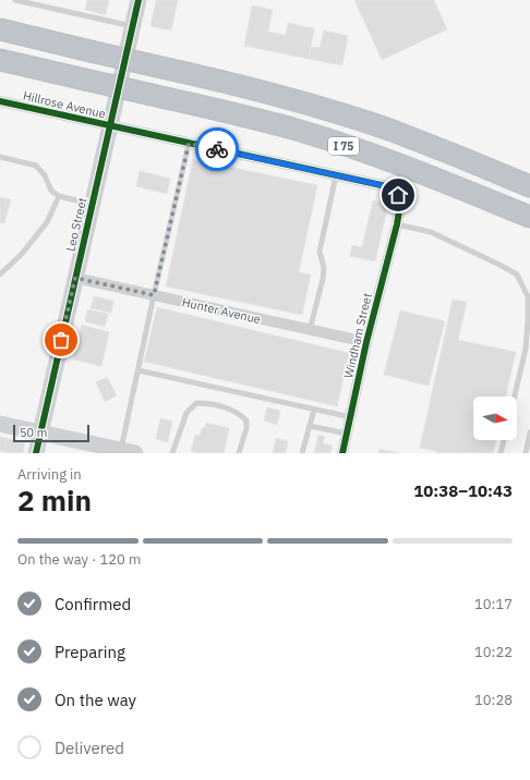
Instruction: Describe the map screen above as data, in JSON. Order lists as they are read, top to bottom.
{
  "streets": {
    "highway": ["I 75"],
    "street": [
      "Hillrose Avenue",
      "Leo Street",
      "Hunter Avenue",
      "Windham Street"
    ]
  },
  "crossings": [
    ["Hillrose Avenue", "Leo Street"],
    ["Hillrose Avenue", "Windham Street"],
    ["Leo Street", "Hunter Avenue"],
    ["Hunter Avenue", "Windham Street"]
  ],
  "scale_bar": "50 m",
  "north": "right",
  "page": {
    "scale": "50 m",
    "heading": ["2 min", "Arriving in", "10:38–10:43"],
    "bar": "On the way · 120 m",
    "list": [
      ["Confirmed", "10:17"],
      ["Preparing", "10:22"],
      ["On the way", "10:28"],
      "Delivered"
    ]
  }
}
